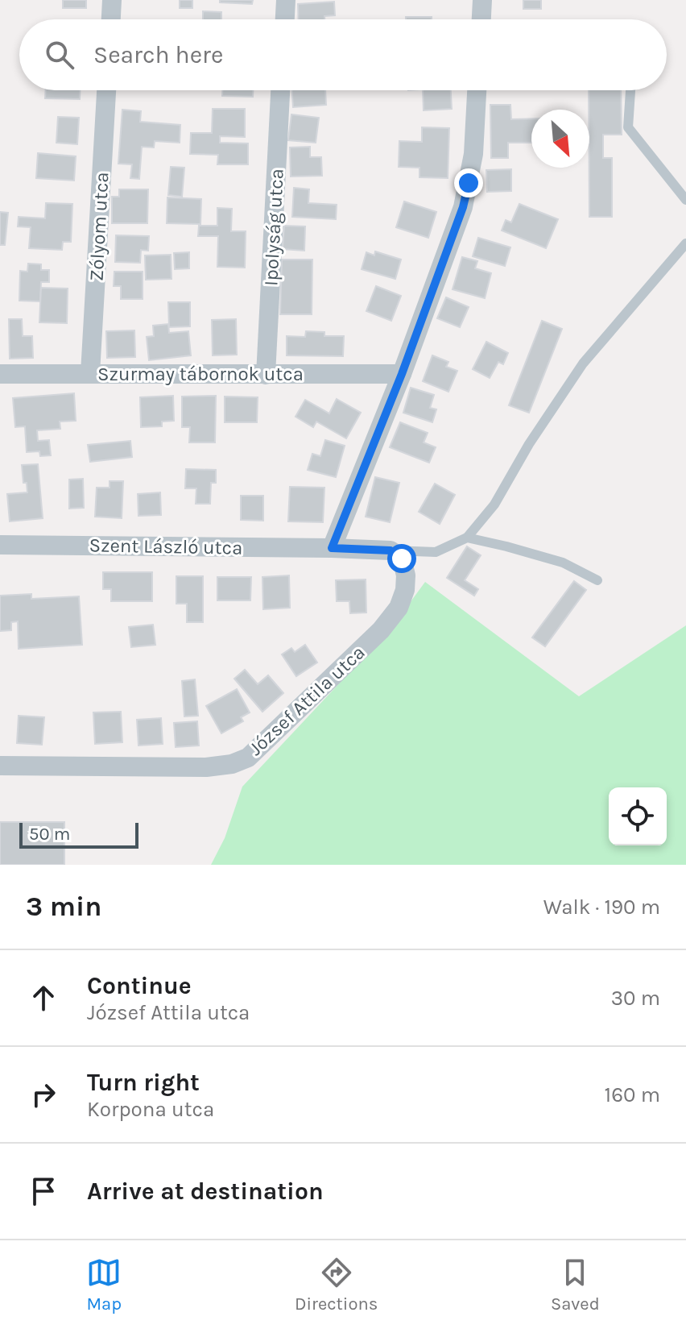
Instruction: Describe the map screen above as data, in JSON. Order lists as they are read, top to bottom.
{
  "streets": {
    "street": [
      "Zólyom utca",
      "Ipolyság utca",
      "Szurmay tábornok utca",
      "Szent László utca",
      "József Attila utca"
    ]
  },
  "crossings": [
    ["Zólyom utca", "Szurmay tábornok utca"],
    ["Ipolyság utca", "Szurmay tábornok utca"]
  ],
  "scale_bar": "50 m",
  "north": "bottom right",
  "page": {
    "search": "Search here",
    "scale": "50 m",
    "heading": ["3 min", "Walk · 190 m"],
    "list": [
      ["Continue", "József Attila utca", "30 m"],
      ["Turn right", "Korpona utca", "160 m"],
      "Arrive at destination"
    ],
    "nav": ["Map", "Directions", "Saved"]
  }
}
